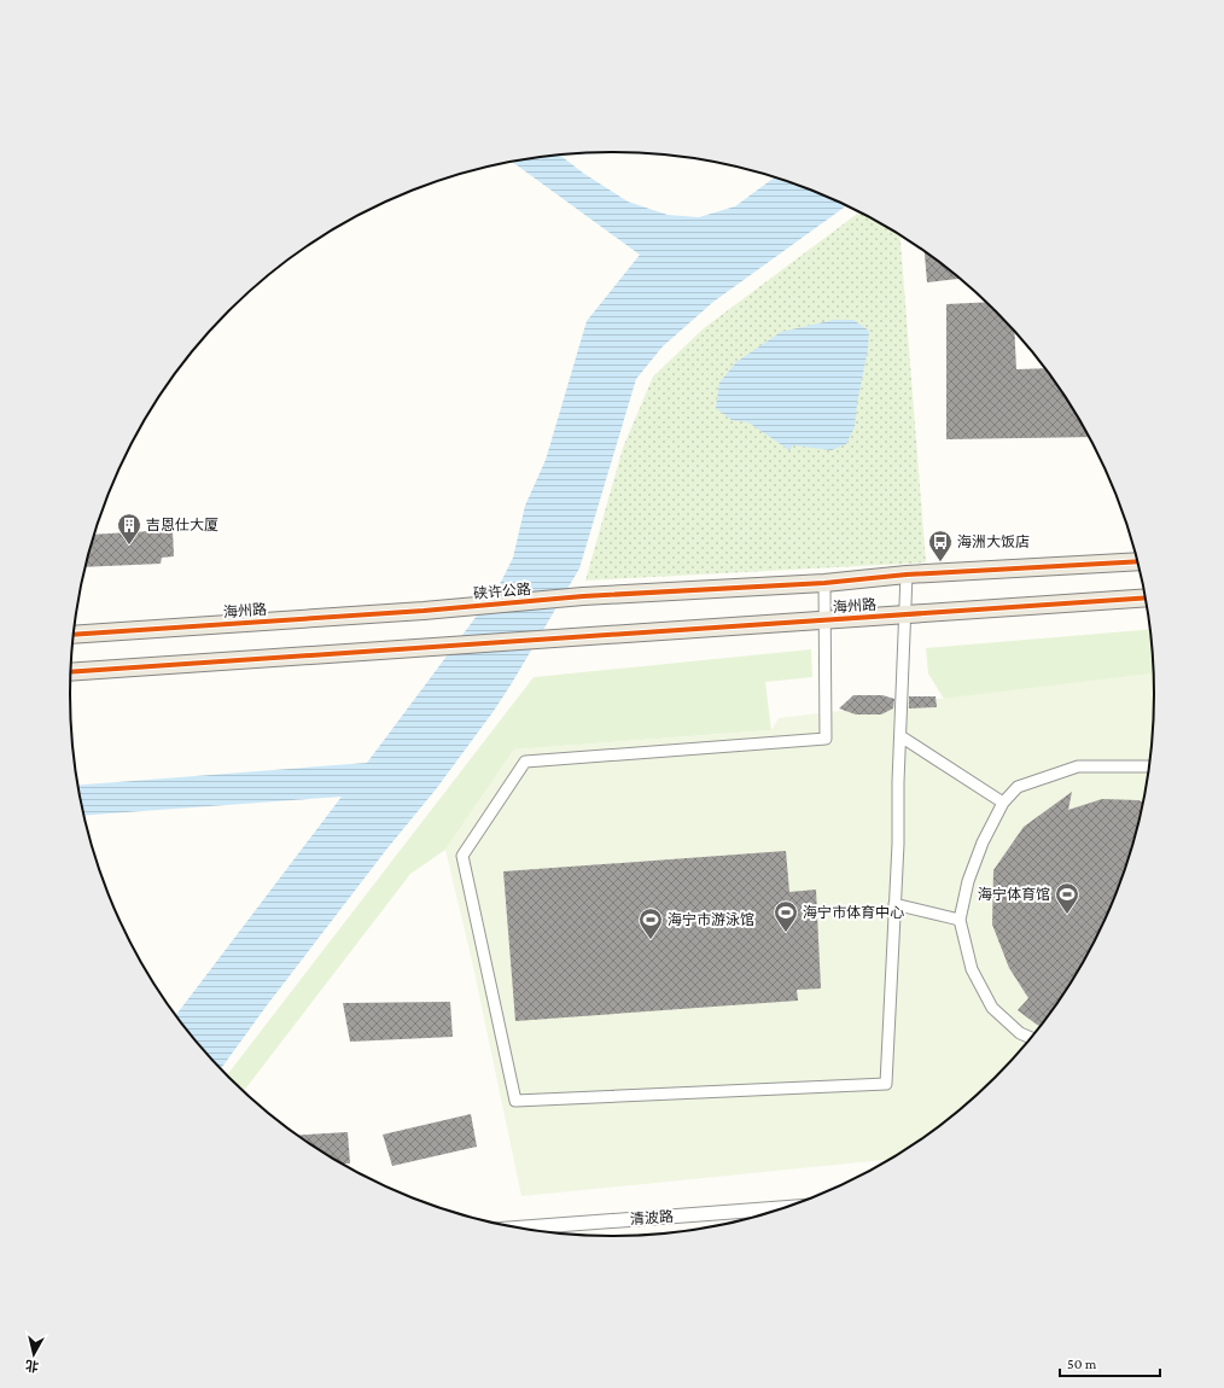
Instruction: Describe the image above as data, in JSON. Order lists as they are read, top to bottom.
{
  "streets": {
    "main road": ["硖许公路", "海州路"],
    "street": ["清波路"]
  },
  "crossings": [
    ["硖许公路", "海州路"]
  ],
  "places": {
    "building": ["吉恩仕大厦"],
    "bus stop": ["海洲大饭店"],
    "sports": ["海宁体育馆", "海宁市体育中心", "海宁市游泳馆"]
  },
  "scale_bar": "50 m",
  "north": "bottom"
}
